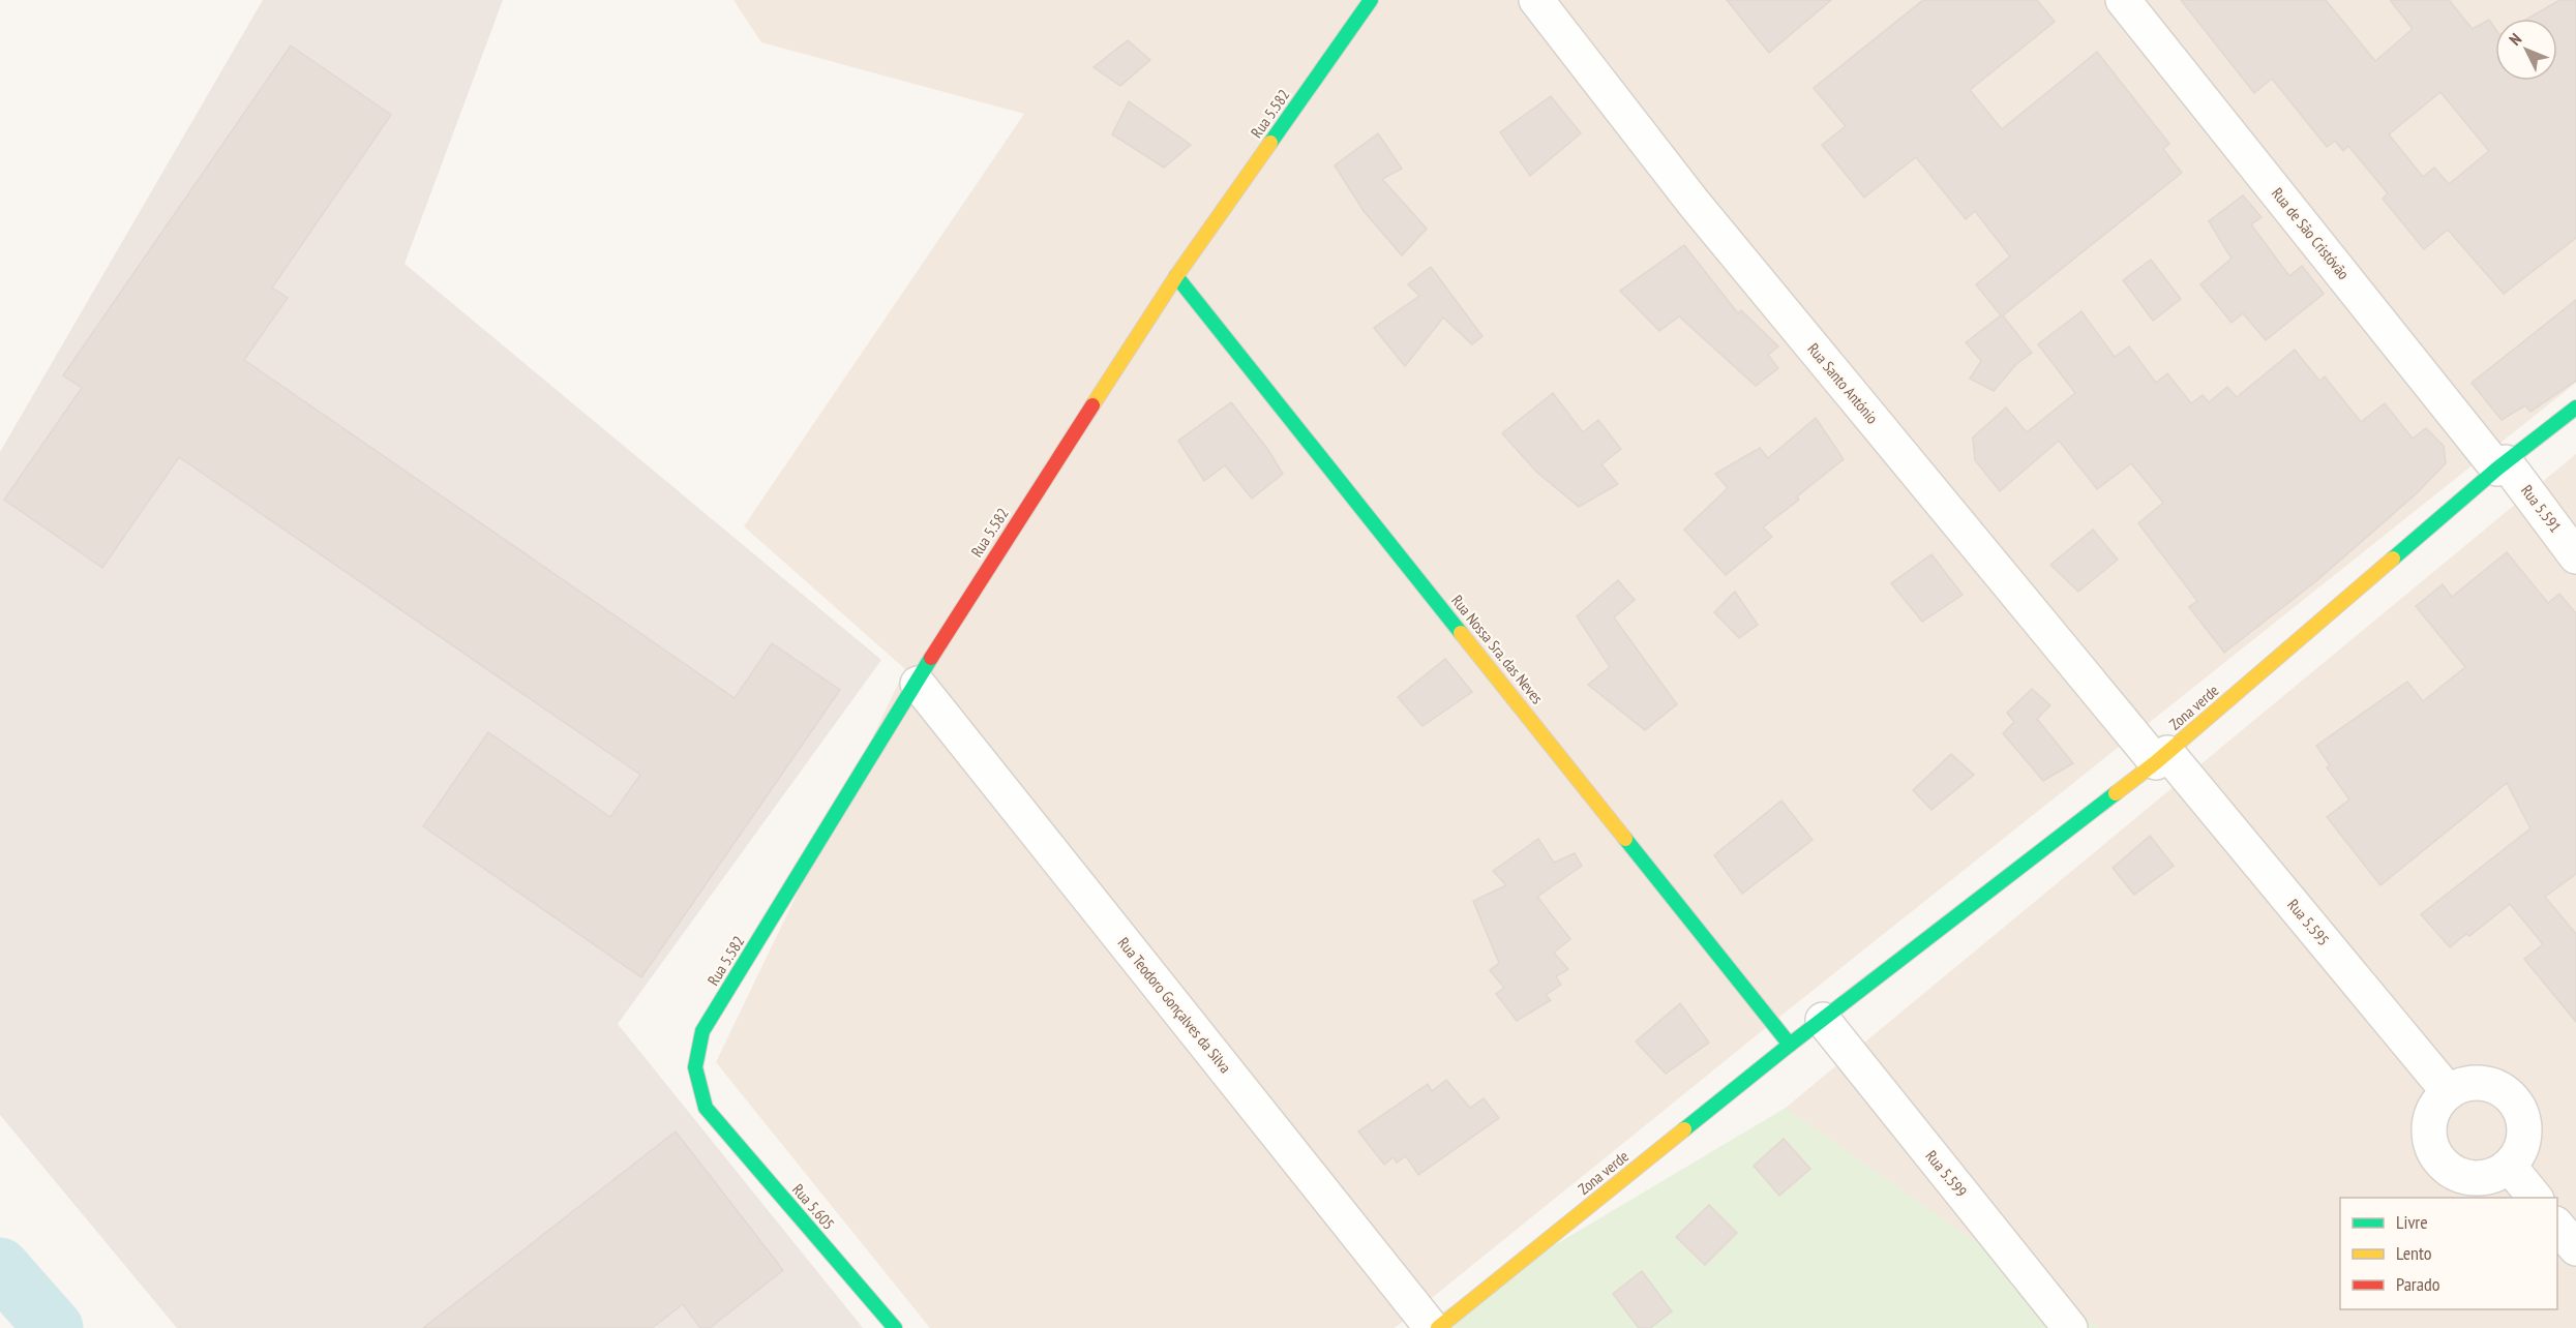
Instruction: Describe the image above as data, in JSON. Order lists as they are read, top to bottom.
{
  "streets": {
    "street": [
      "Rua 5.582",
      "Rua de São Cristóvão",
      "Rua Santo António",
      "Rua 5.591",
      "Rua Nossa Sra. das Neves",
      "Zona verde",
      "Rua 5.595",
      "Rua Teodoro Gonçalves da Silva",
      "Rua 5.599",
      "Rua 5.605"
    ]
  },
  "crossings": [
    ["Rua 5.582", "Rua Nossa Sra. das Neves"],
    ["Rua 5.582", "Rua Teodoro Gonçalves da Silva"],
    ["Rua 5.582", "Rua 5.605"],
    ["Rua de São Cristóvão", "Rua 5.591"],
    ["Rua de São Cristóvão", "Zona verde"],
    ["Rua Santo António", "Zona verde"],
    ["Rua Santo António", "Rua 5.595"],
    ["Rua 5.591", "Zona verde"],
    ["Rua Nossa Sra. das Neves", "Zona verde"],
    ["Zona verde", "Rua 5.595"],
    ["Zona verde", "Rua Teodoro Gonçalves da Silva"],
    ["Zona verde", "Rua 5.599"]
  ],
  "legend": ["Livre", "Lento", "Parado"],
  "north": "top left"
}
